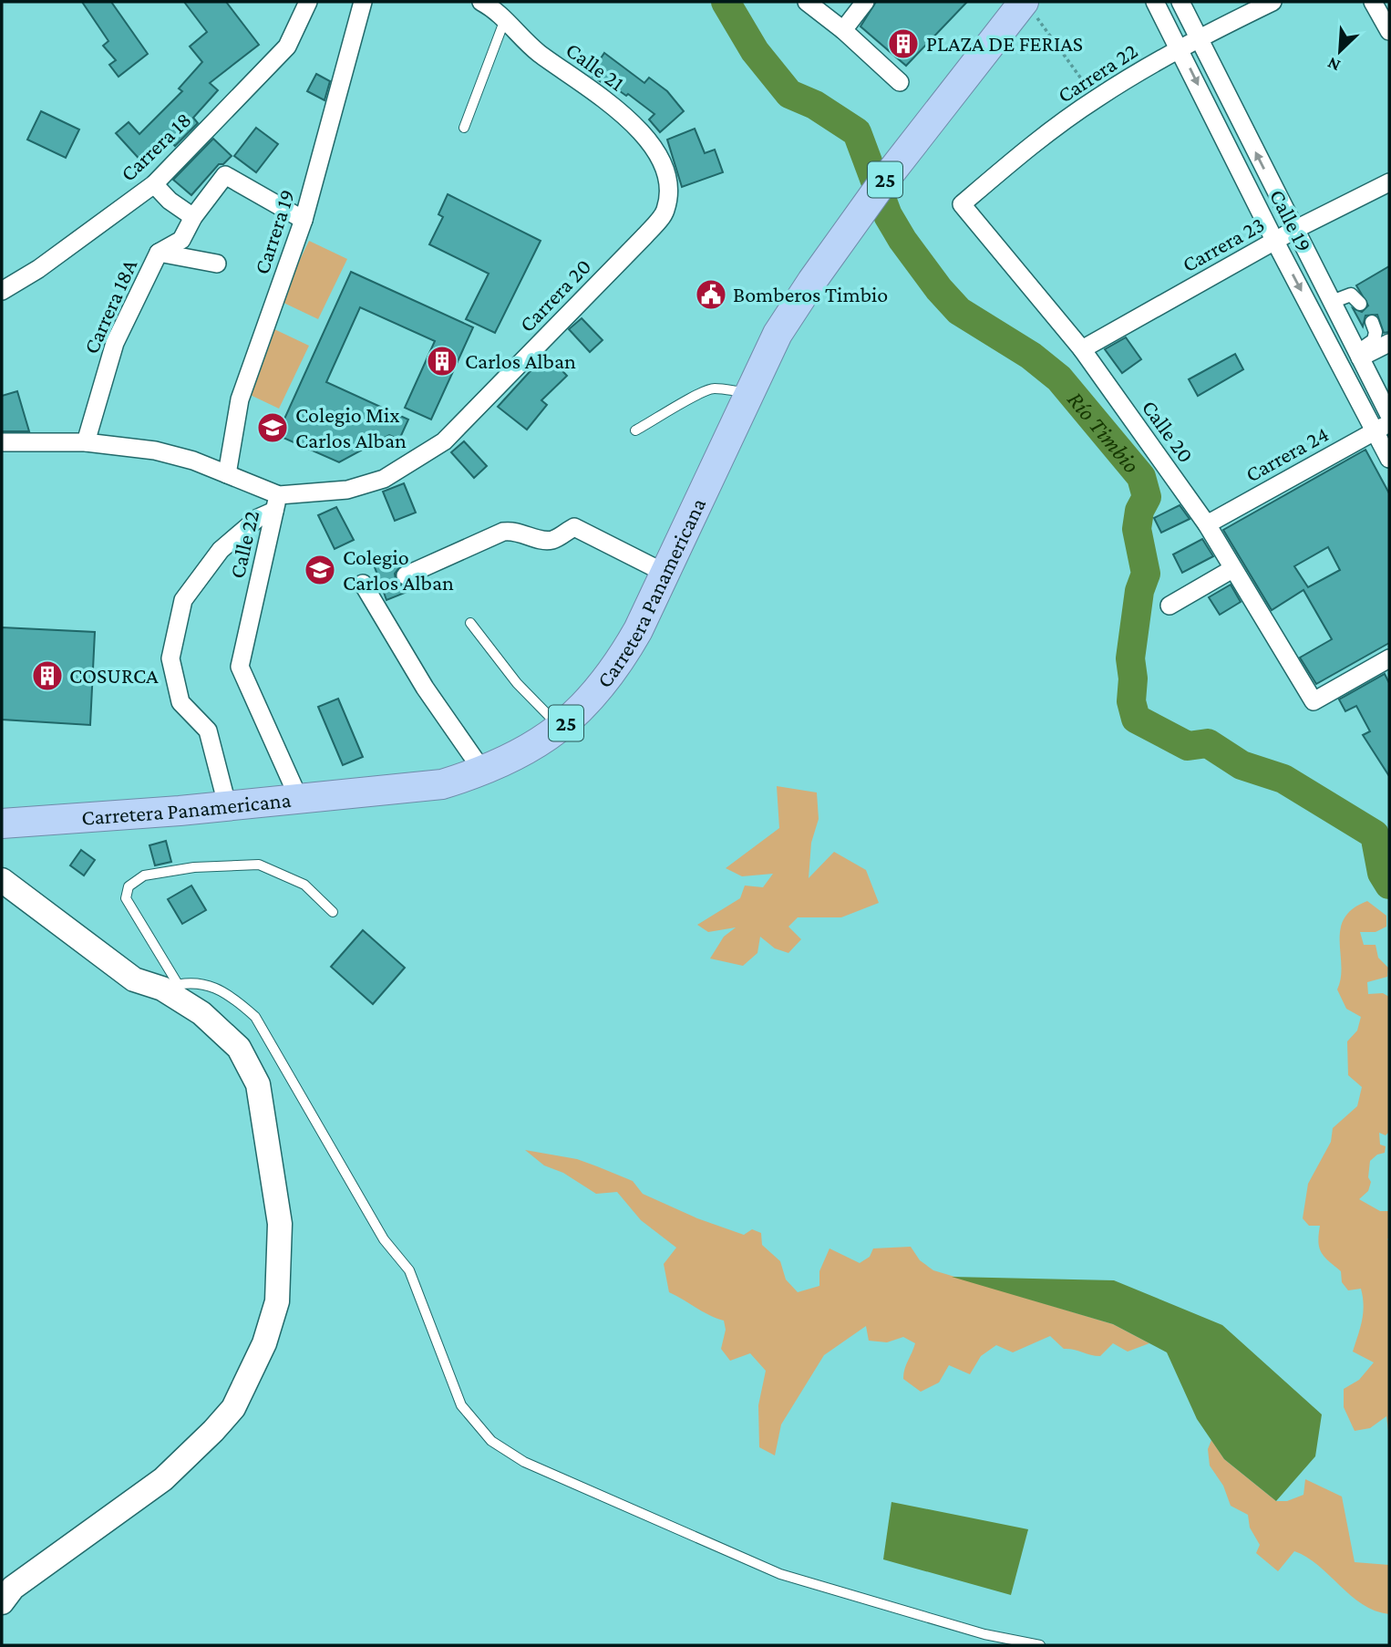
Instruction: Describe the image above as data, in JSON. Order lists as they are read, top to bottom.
{
  "streets": {
    "highway": ["25", "Carretera Panamericana"],
    "street": [
      "Calle 21",
      "Carrera 22",
      "Carrera 18",
      "Calle 19",
      "Carrera 19",
      "Carrera 23",
      "Carrera 20",
      "Carrera 18A",
      "Calle 20",
      "Carrera 24",
      "Calle 22"
    ]
  },
  "crossings": [
    ["Calle 21", "Carrera 20"],
    ["Carrera 22", "Calle 19"],
    ["Carrera 22", "Calle 20"],
    ["Calle 19", "Carrera 23"],
    ["Calle 19", "Carrera 24"],
    ["Carrera 19", "Carrera 18A"],
    ["Carrera 19", "Calle 22"],
    ["Carrera 23", "Calle 20"],
    ["Carrera 20", "Calle 22"],
    ["Carrera 18A", "Calle 22"],
    ["Calle 20", "Carrera 24"],
    ["Calle 22", "Carretera Panamericana"]
  ],
  "water": ["Río Timbio"],
  "places": {
    "building": ["PLAZA DE FERIAS", "Carlos Alban", "COSURCA"],
    "public building": ["Bomberos Timbio"],
    "school or university": ["Colegio Mix Carlos Alban", "Colegio Carlos Alban"]
  },
  "north": "bottom left"
}
